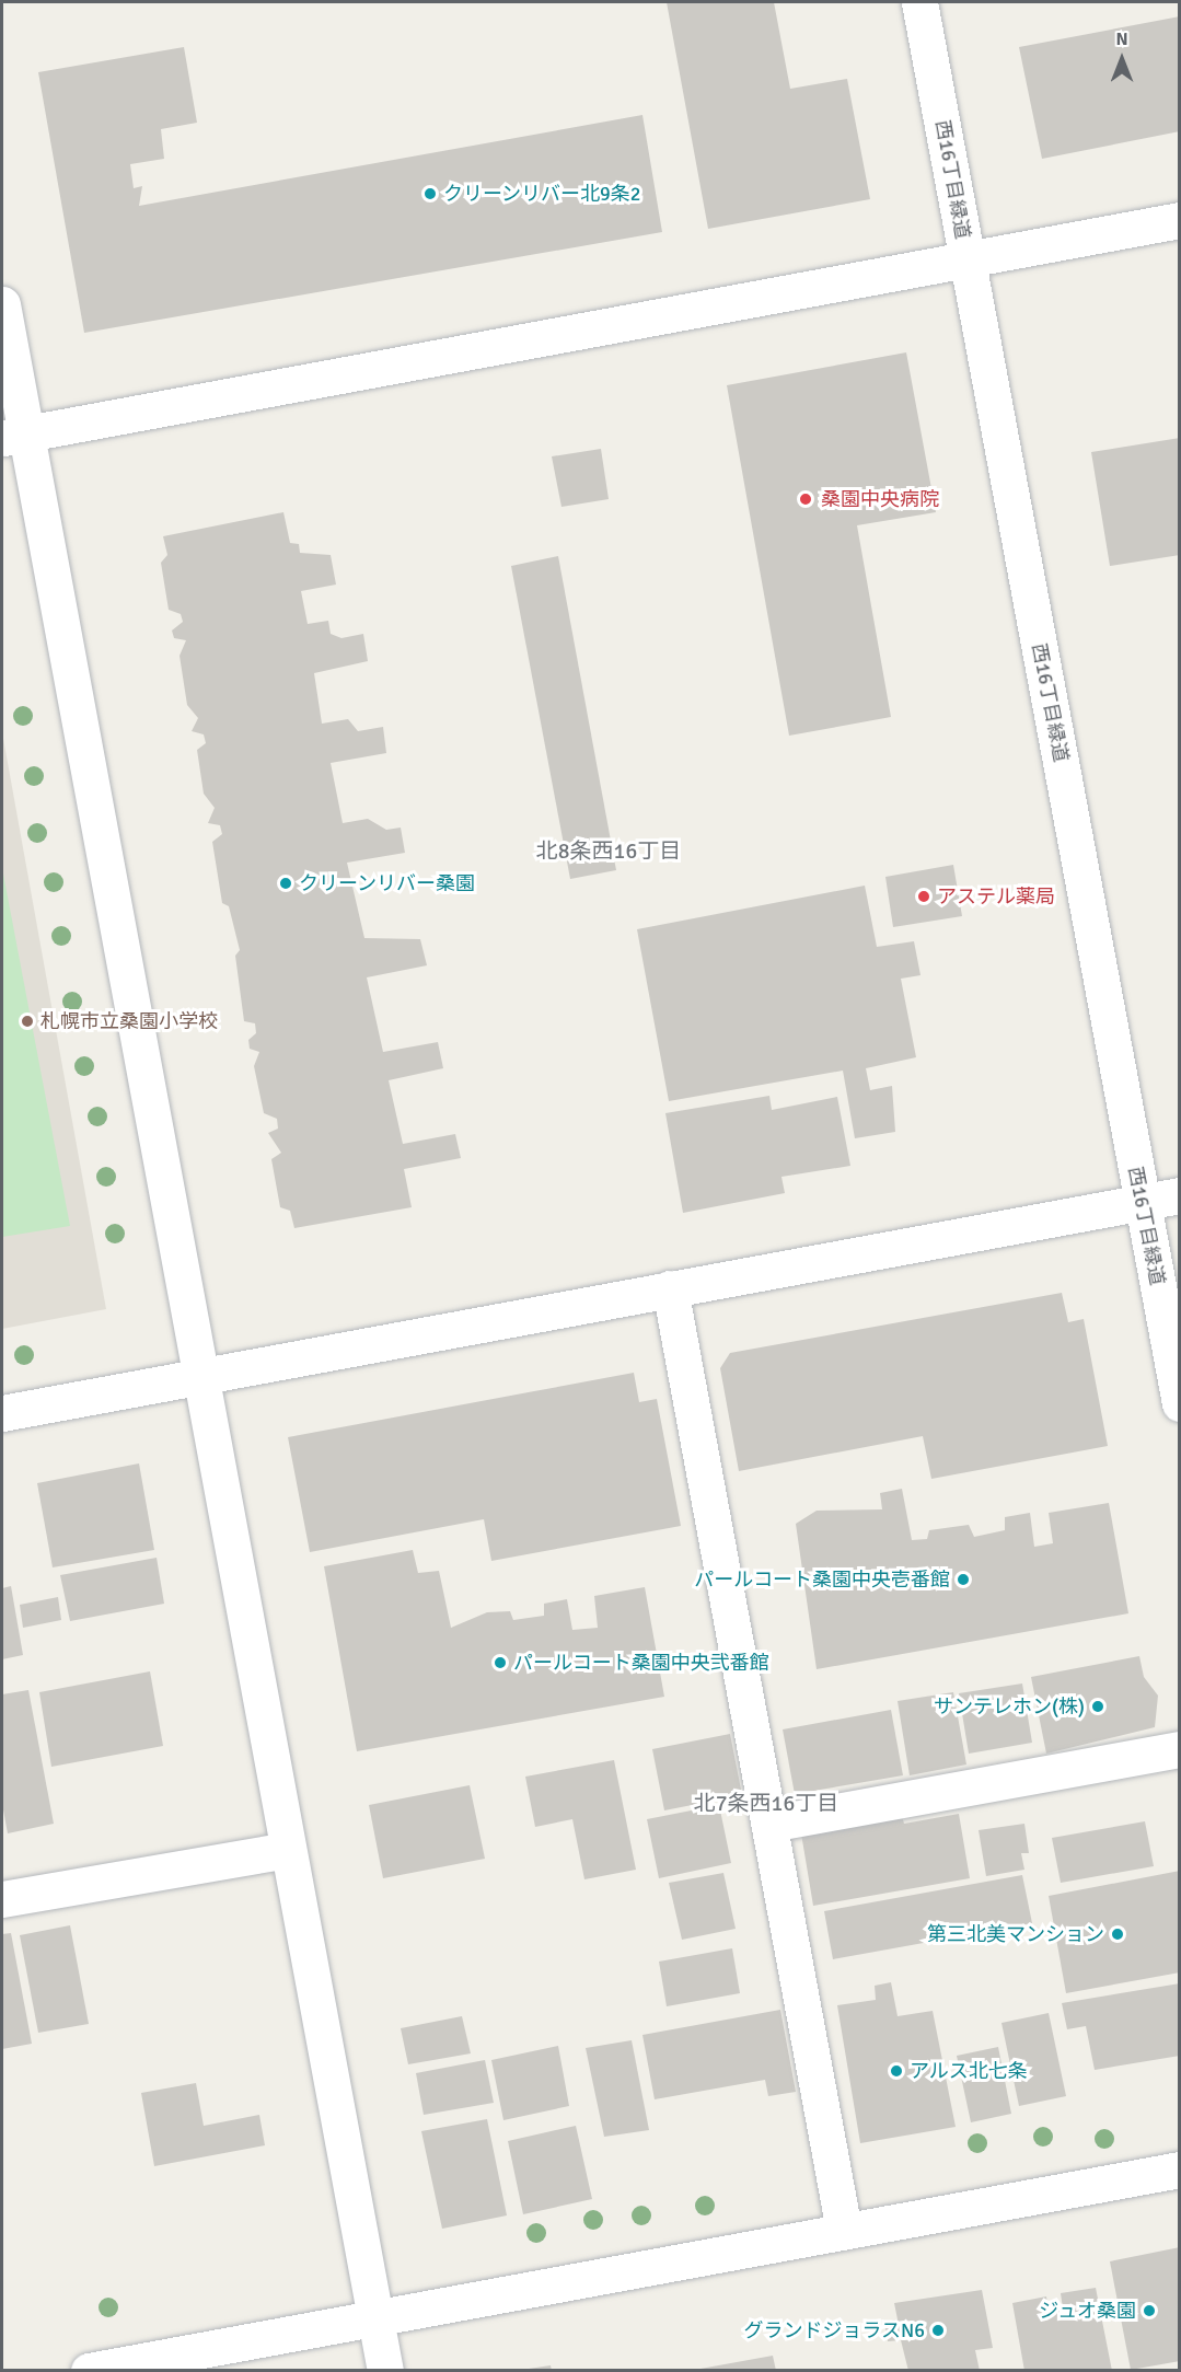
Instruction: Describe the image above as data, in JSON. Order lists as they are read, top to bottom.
{
  "streets": {
    "street": ["西16丁目緑道"]
  },
  "districts": ["北8条西16丁目", "北7条西16丁目"],
  "places": [
    "クリーンリバー北9条2",
    "桑園中央病院",
    "クリーンリバー桑園",
    "アステル薬局",
    "札幌市立桑園小学校",
    "パールコート桑園中央壱番館",
    "パールコート桑園中央弐番館",
    "サンテレホン(株)",
    "第三北美マンション",
    "アルス北七条",
    "ジュオ桑園",
    "グランドジョラスN6"
  ],
  "north": "top"
}
